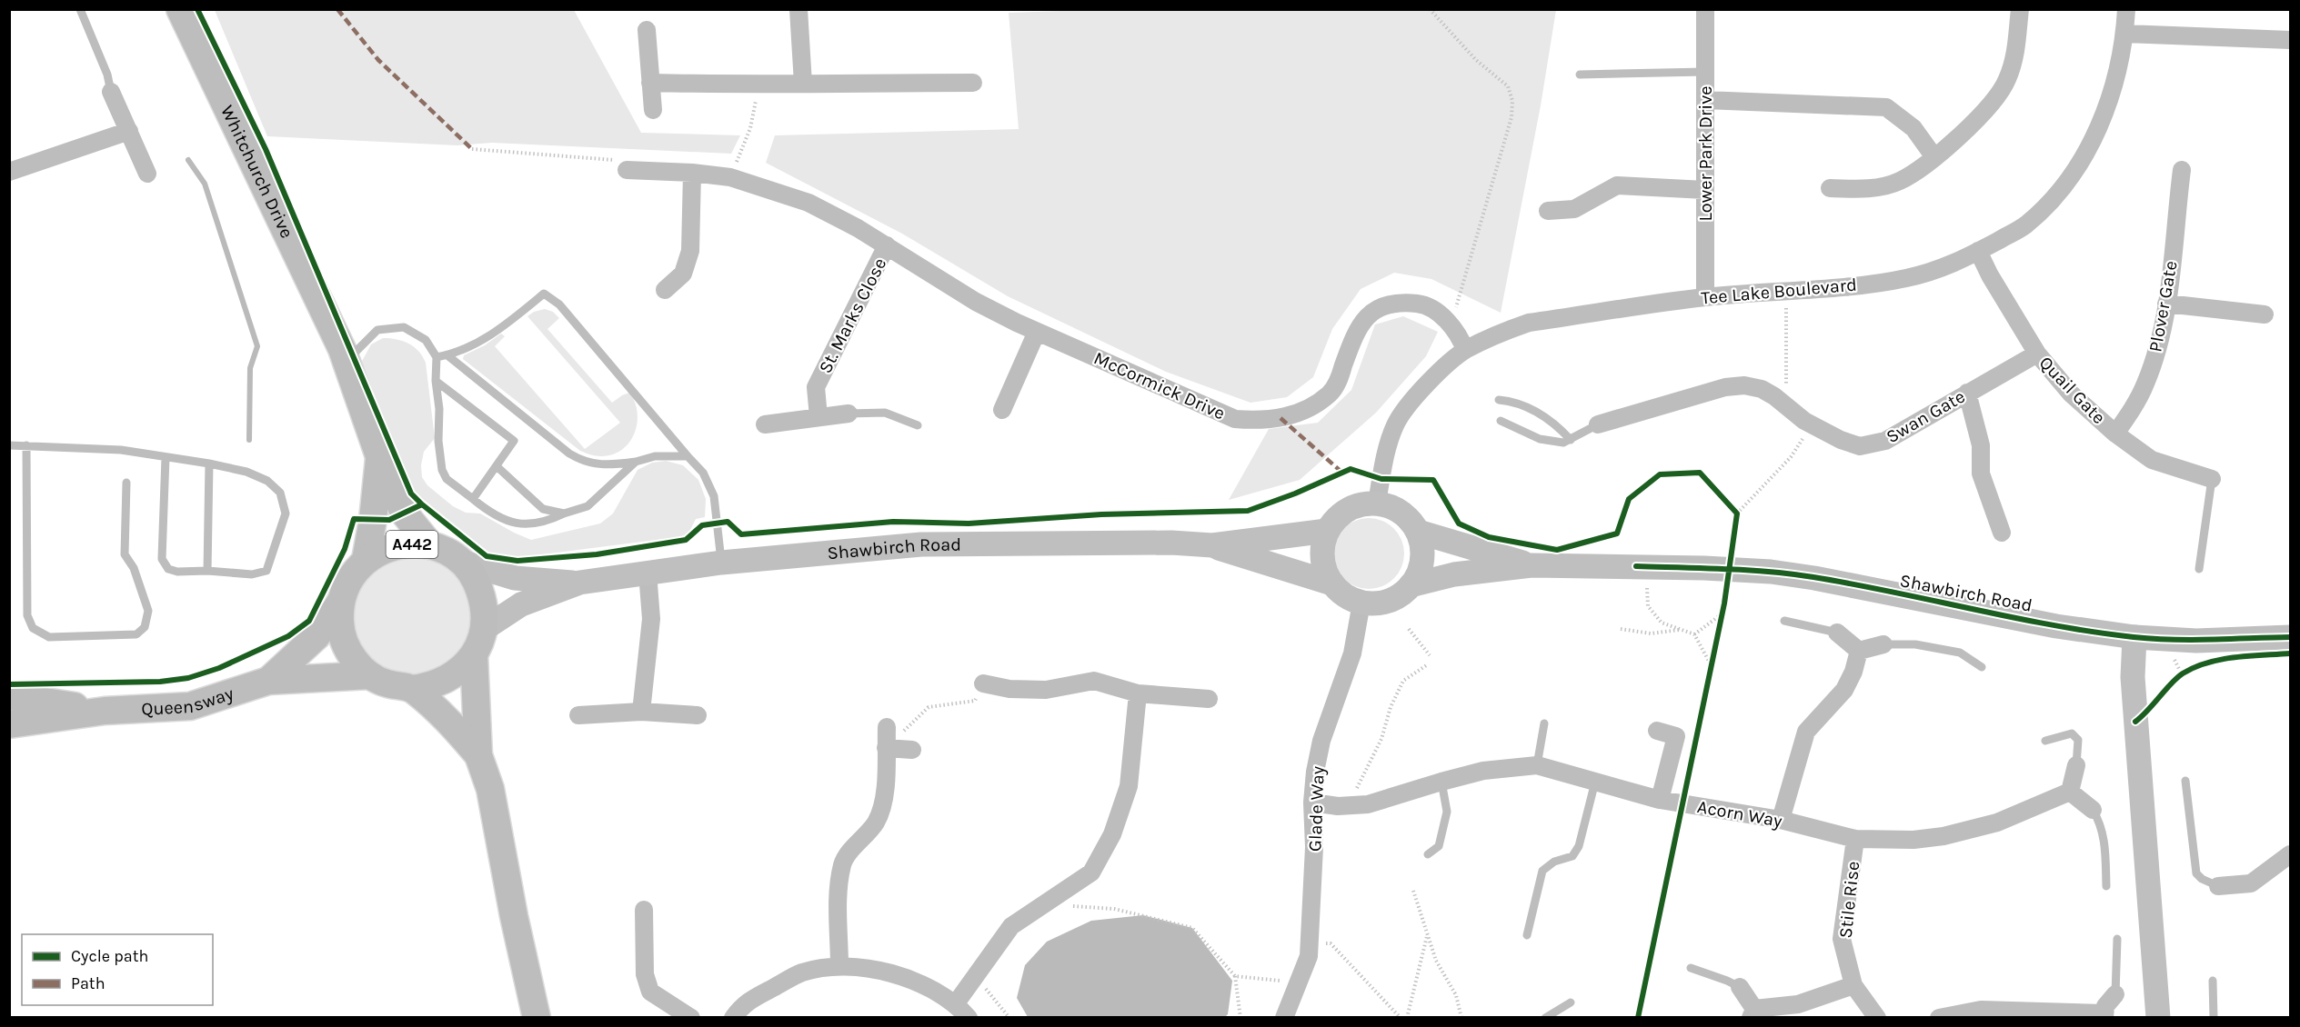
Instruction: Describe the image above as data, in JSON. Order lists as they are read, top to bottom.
{
  "streets": {
    "main road": [
      "Whitchurch Drive",
      "A442",
      "Shawbirch Road",
      "Queensway"
    ],
    "street": [
      "Lower Park Drive",
      "Tee Lake Boulevard",
      "Plover Gate",
      "St. Marks Close",
      "McCormick Drive",
      "Quail Gate",
      "Swan Gate",
      "Glade Way",
      "Acorn Way",
      "Stile Rise"
    ]
  },
  "crossings": [
    ["Lower Park Drive", "Tee Lake Boulevard"],
    ["Whitchurch Drive", "A442"],
    ["Whitchurch Drive", "Shawbirch Road"],
    ["Tee Lake Boulevard", "McCormick Drive"],
    ["Tee Lake Boulevard", "Quail Gate"],
    ["Tee Lake Boulevard", "Shawbirch Road"],
    ["Tee Lake Boulevard", "Glade Way"],
    ["Plover Gate", "Quail Gate"],
    ["St. Marks Close", "McCormick Drive"],
    ["Quail Gate", "Swan Gate"],
    ["A442", "Shawbirch Road"],
    ["A442", "Queensway"],
    ["Shawbirch Road", "Glade Way"],
    ["Glade Way", "Acorn Way"],
    ["Acorn Way", "Stile Rise"]
  ],
  "legend": ["Cycle path", "Path"]
}
